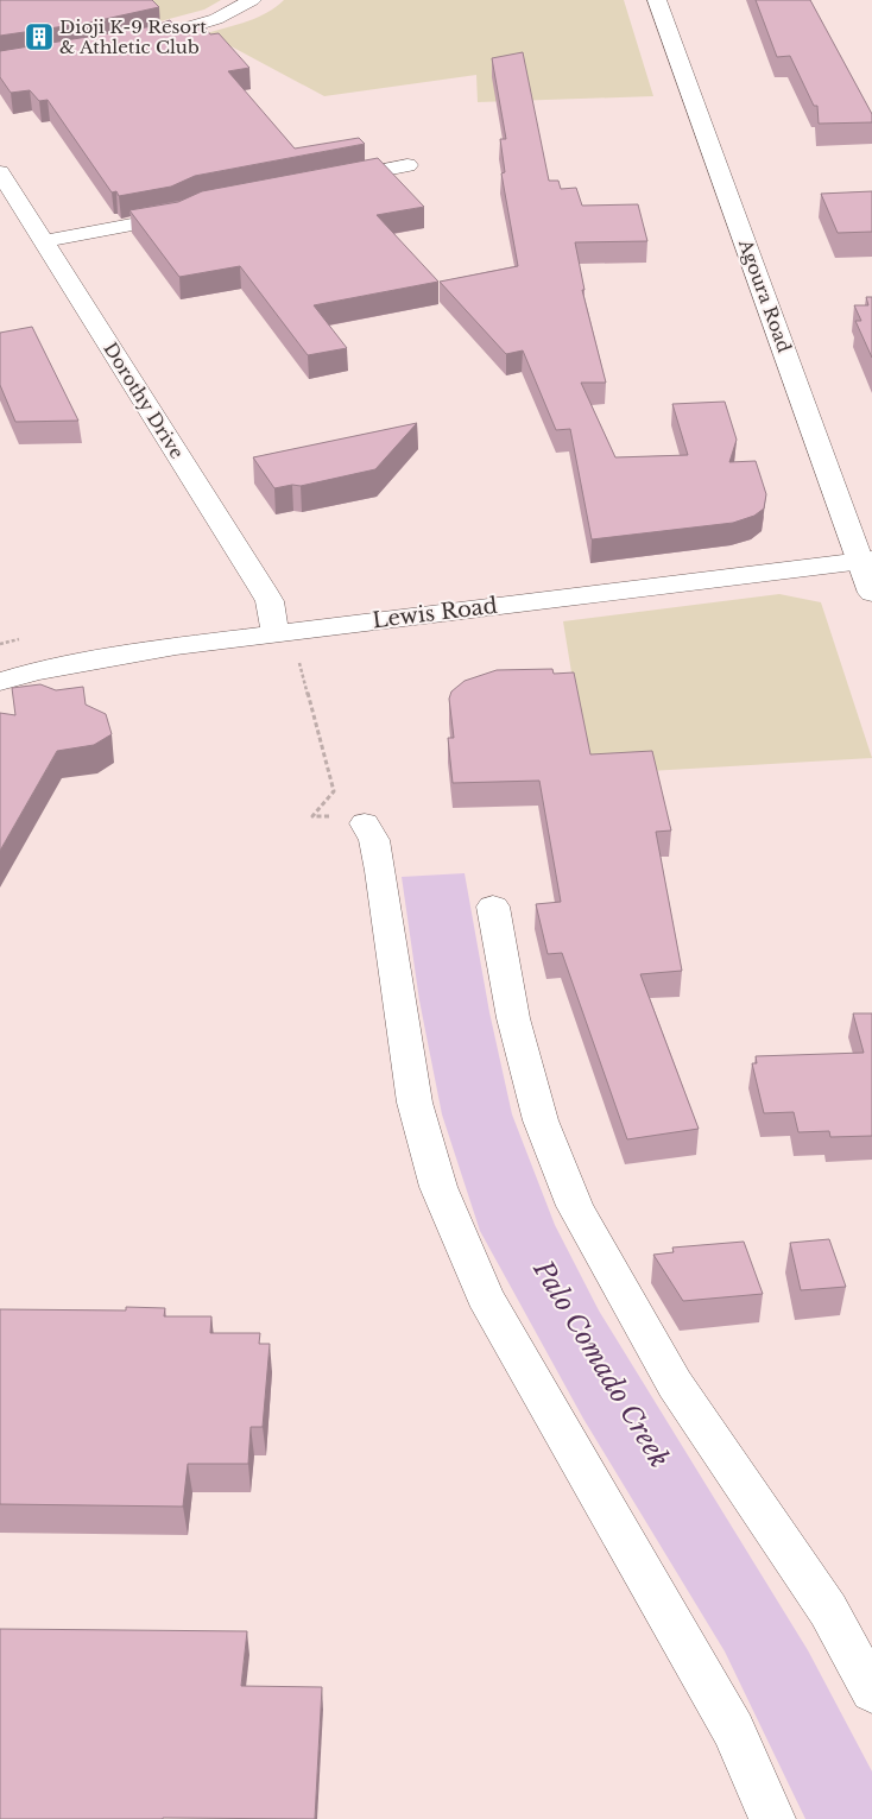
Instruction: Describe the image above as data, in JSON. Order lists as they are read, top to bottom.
{
  "streets": {
    "street": ["Agoura Road", "Dorothy Drive", "Lewis Road"]
  },
  "crossings": [
    ["Agoura Road", "Lewis Road"],
    ["Dorothy Drive", "Lewis Road"]
  ],
  "water": ["Palo Comado Creek"],
  "places": {
    "building": ["Dioji K-9 Resort & Athletic Club"]
  }
}
